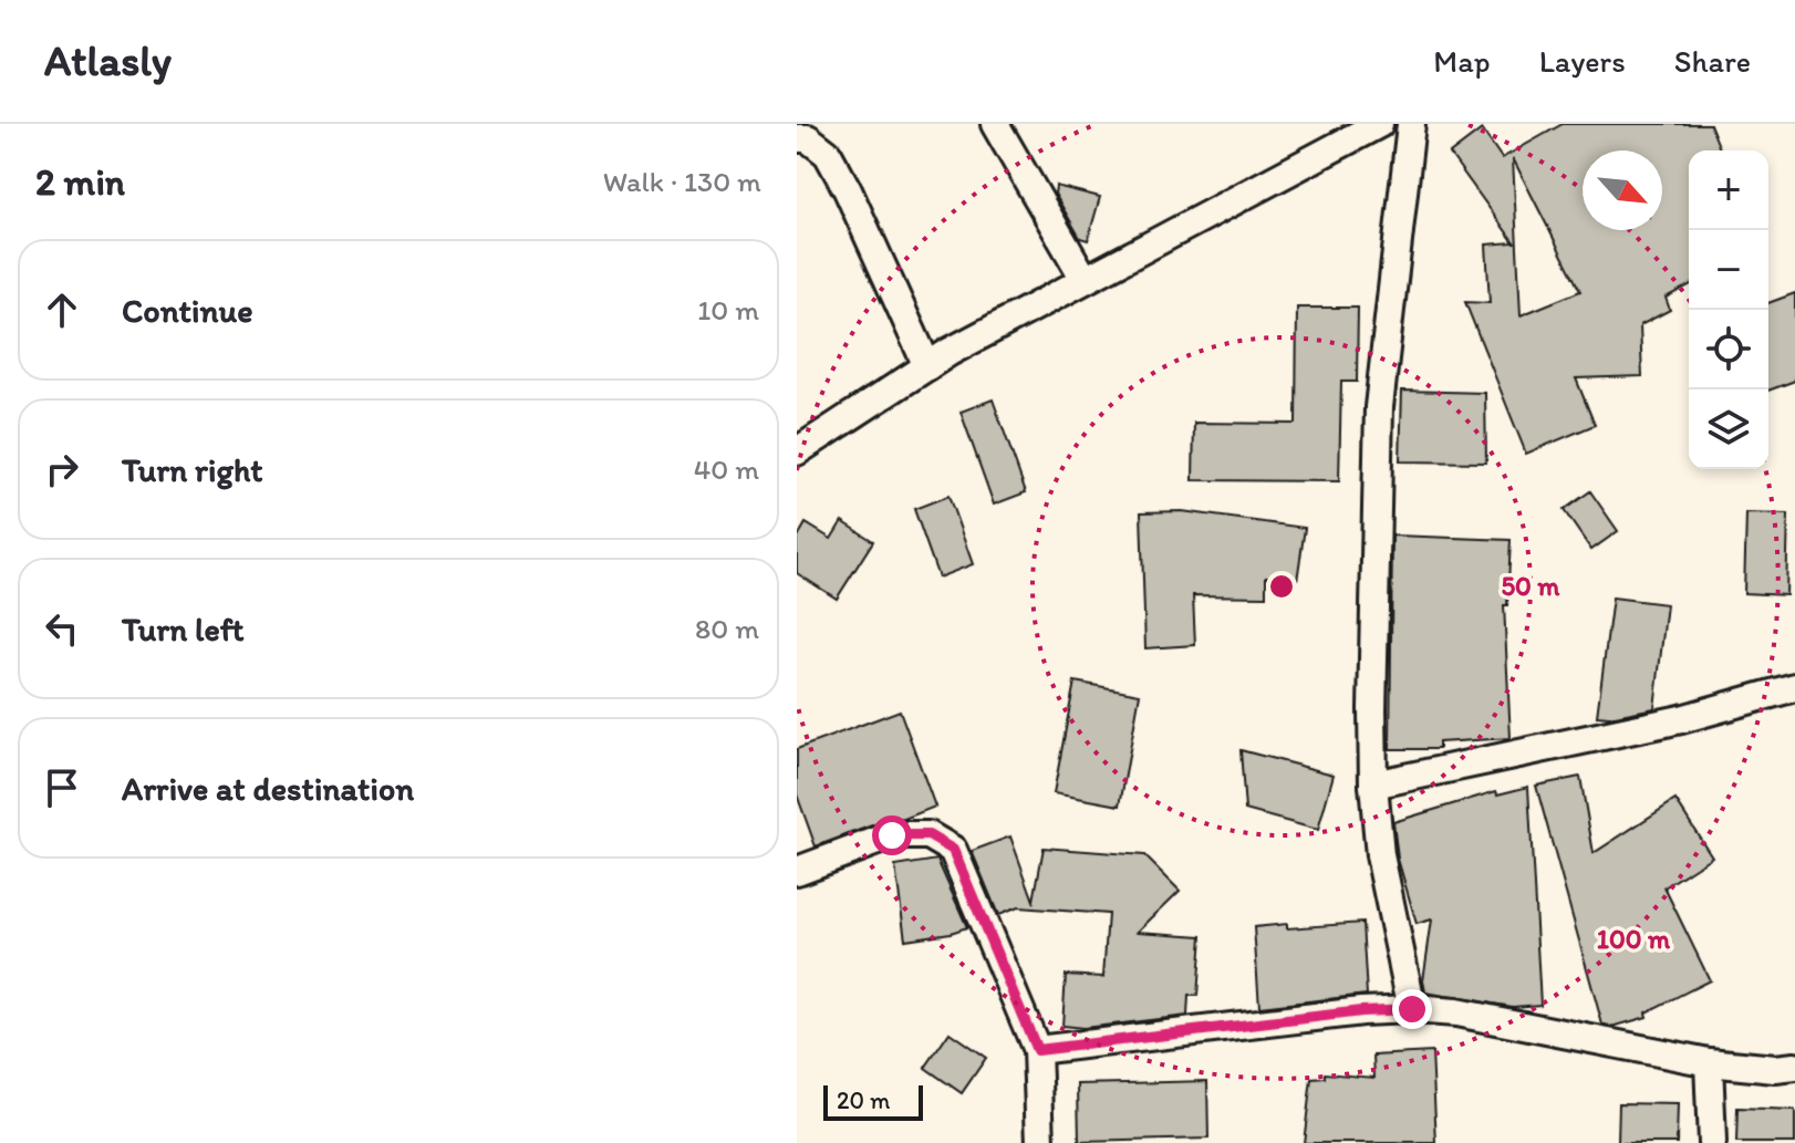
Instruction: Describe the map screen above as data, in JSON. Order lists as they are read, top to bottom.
{
  "scale_bar": "20 m",
  "north": "bottom right",
  "page": {
    "header": "Atlasly",
    "nav": ["Map", "Layers", "Share"],
    "heading": ["2 min", "Walk · 130 m"],
    "map_buttons": ["+", "−"],
    "list": [
      ["Continue", "10 m"],
      ["Turn right", "40 m"],
      ["Turn left", "80 m"],
      "Arrive at destination"
    ],
    "scale": "20 m"
  },
  "rings": ["50 m", "100 m"]
}
